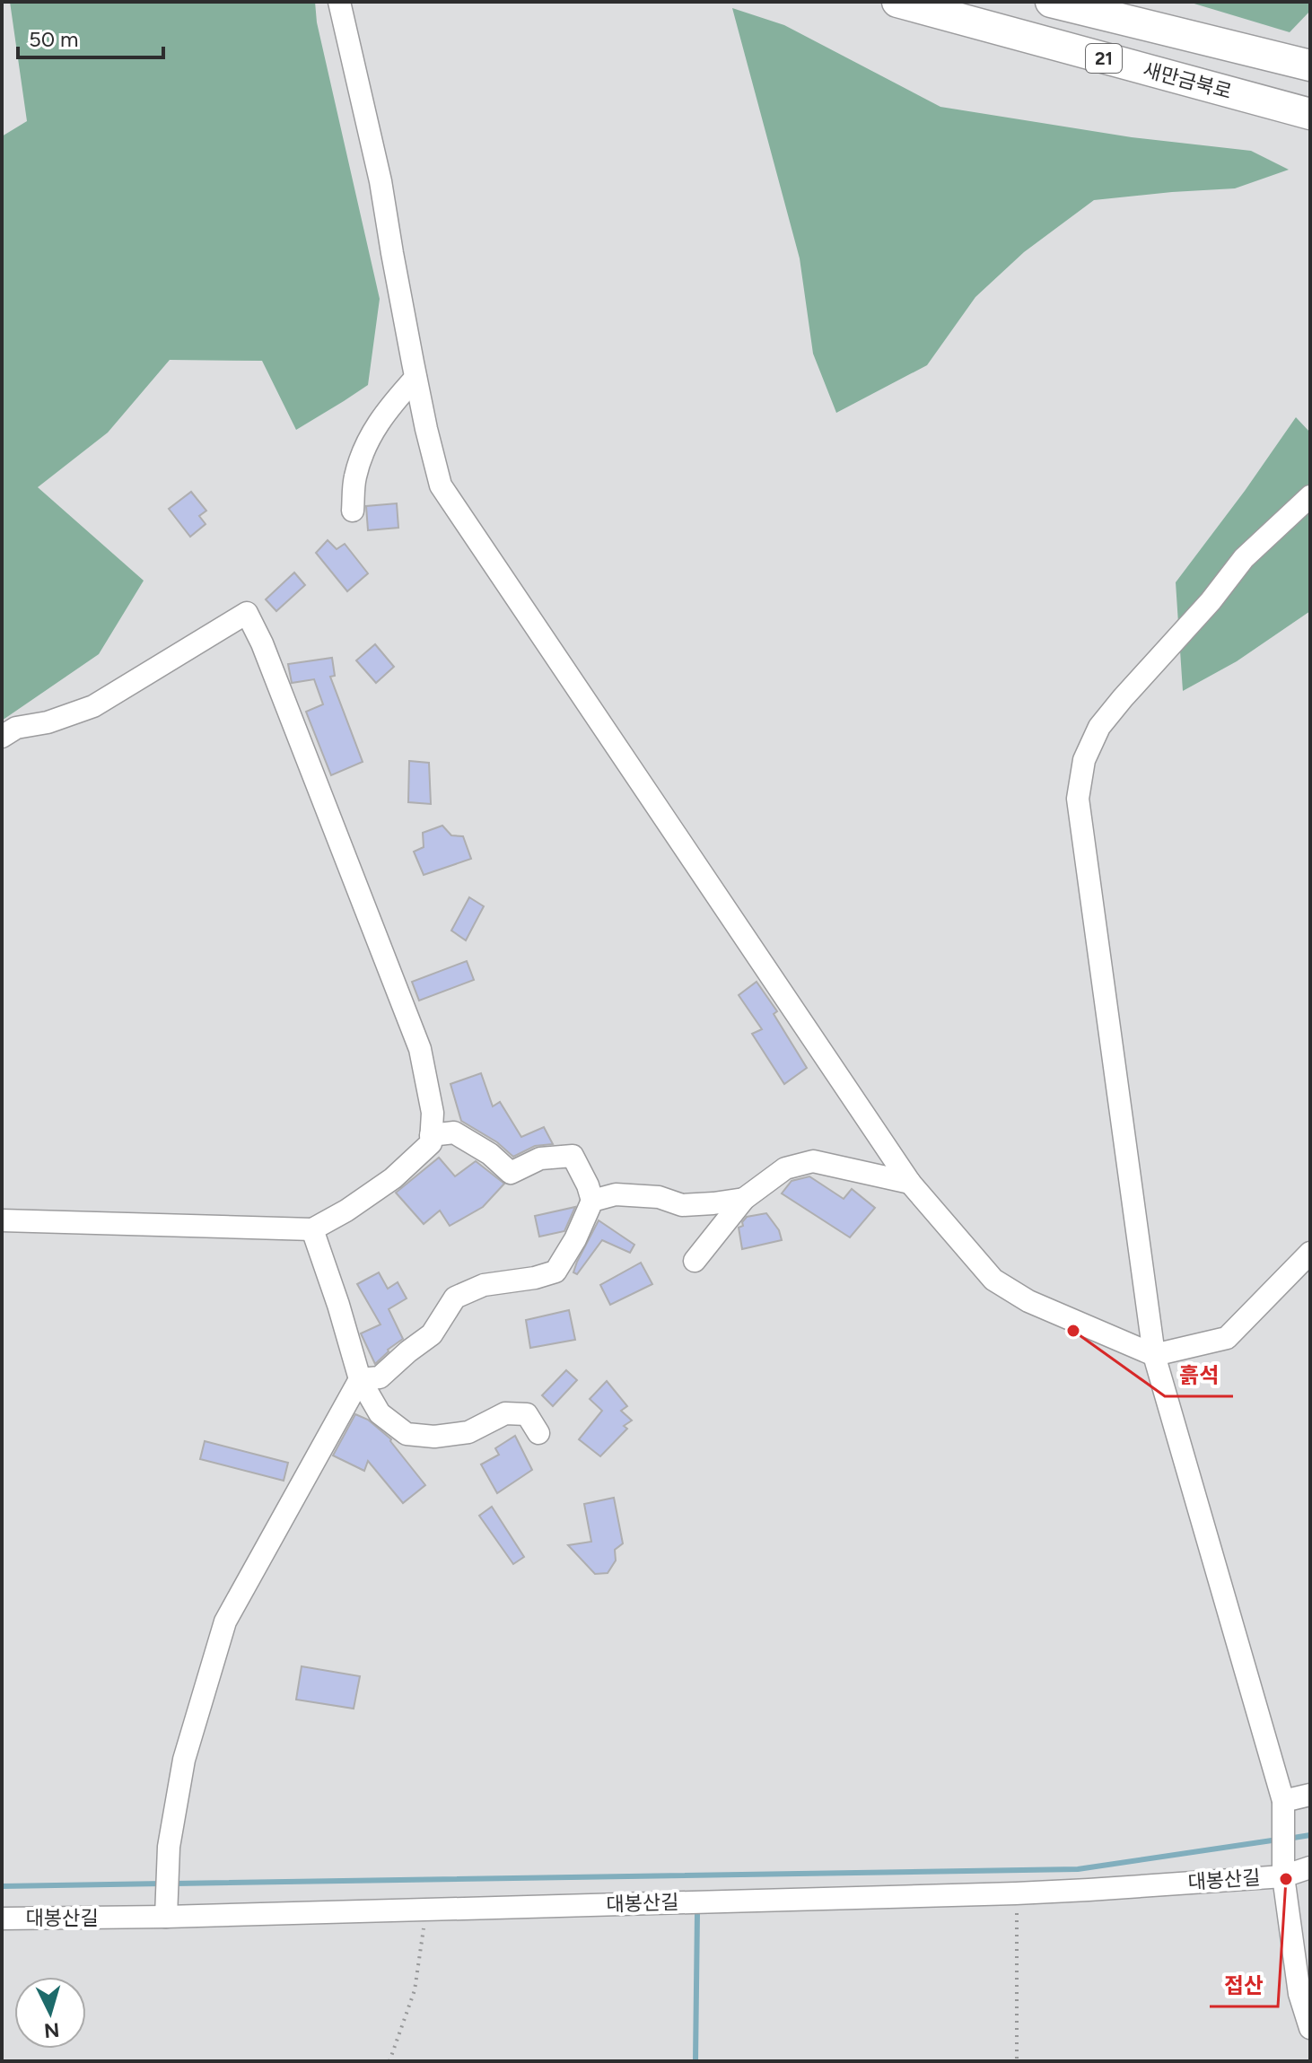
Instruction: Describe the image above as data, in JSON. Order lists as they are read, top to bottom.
{
  "streets": {
    "highway": ["21", "새만금북로"],
    "street": ["대봉산길"]
  },
  "places": ["흙석", "접산"],
  "scale_bar": "50 m",
  "north": "bottom"
}
